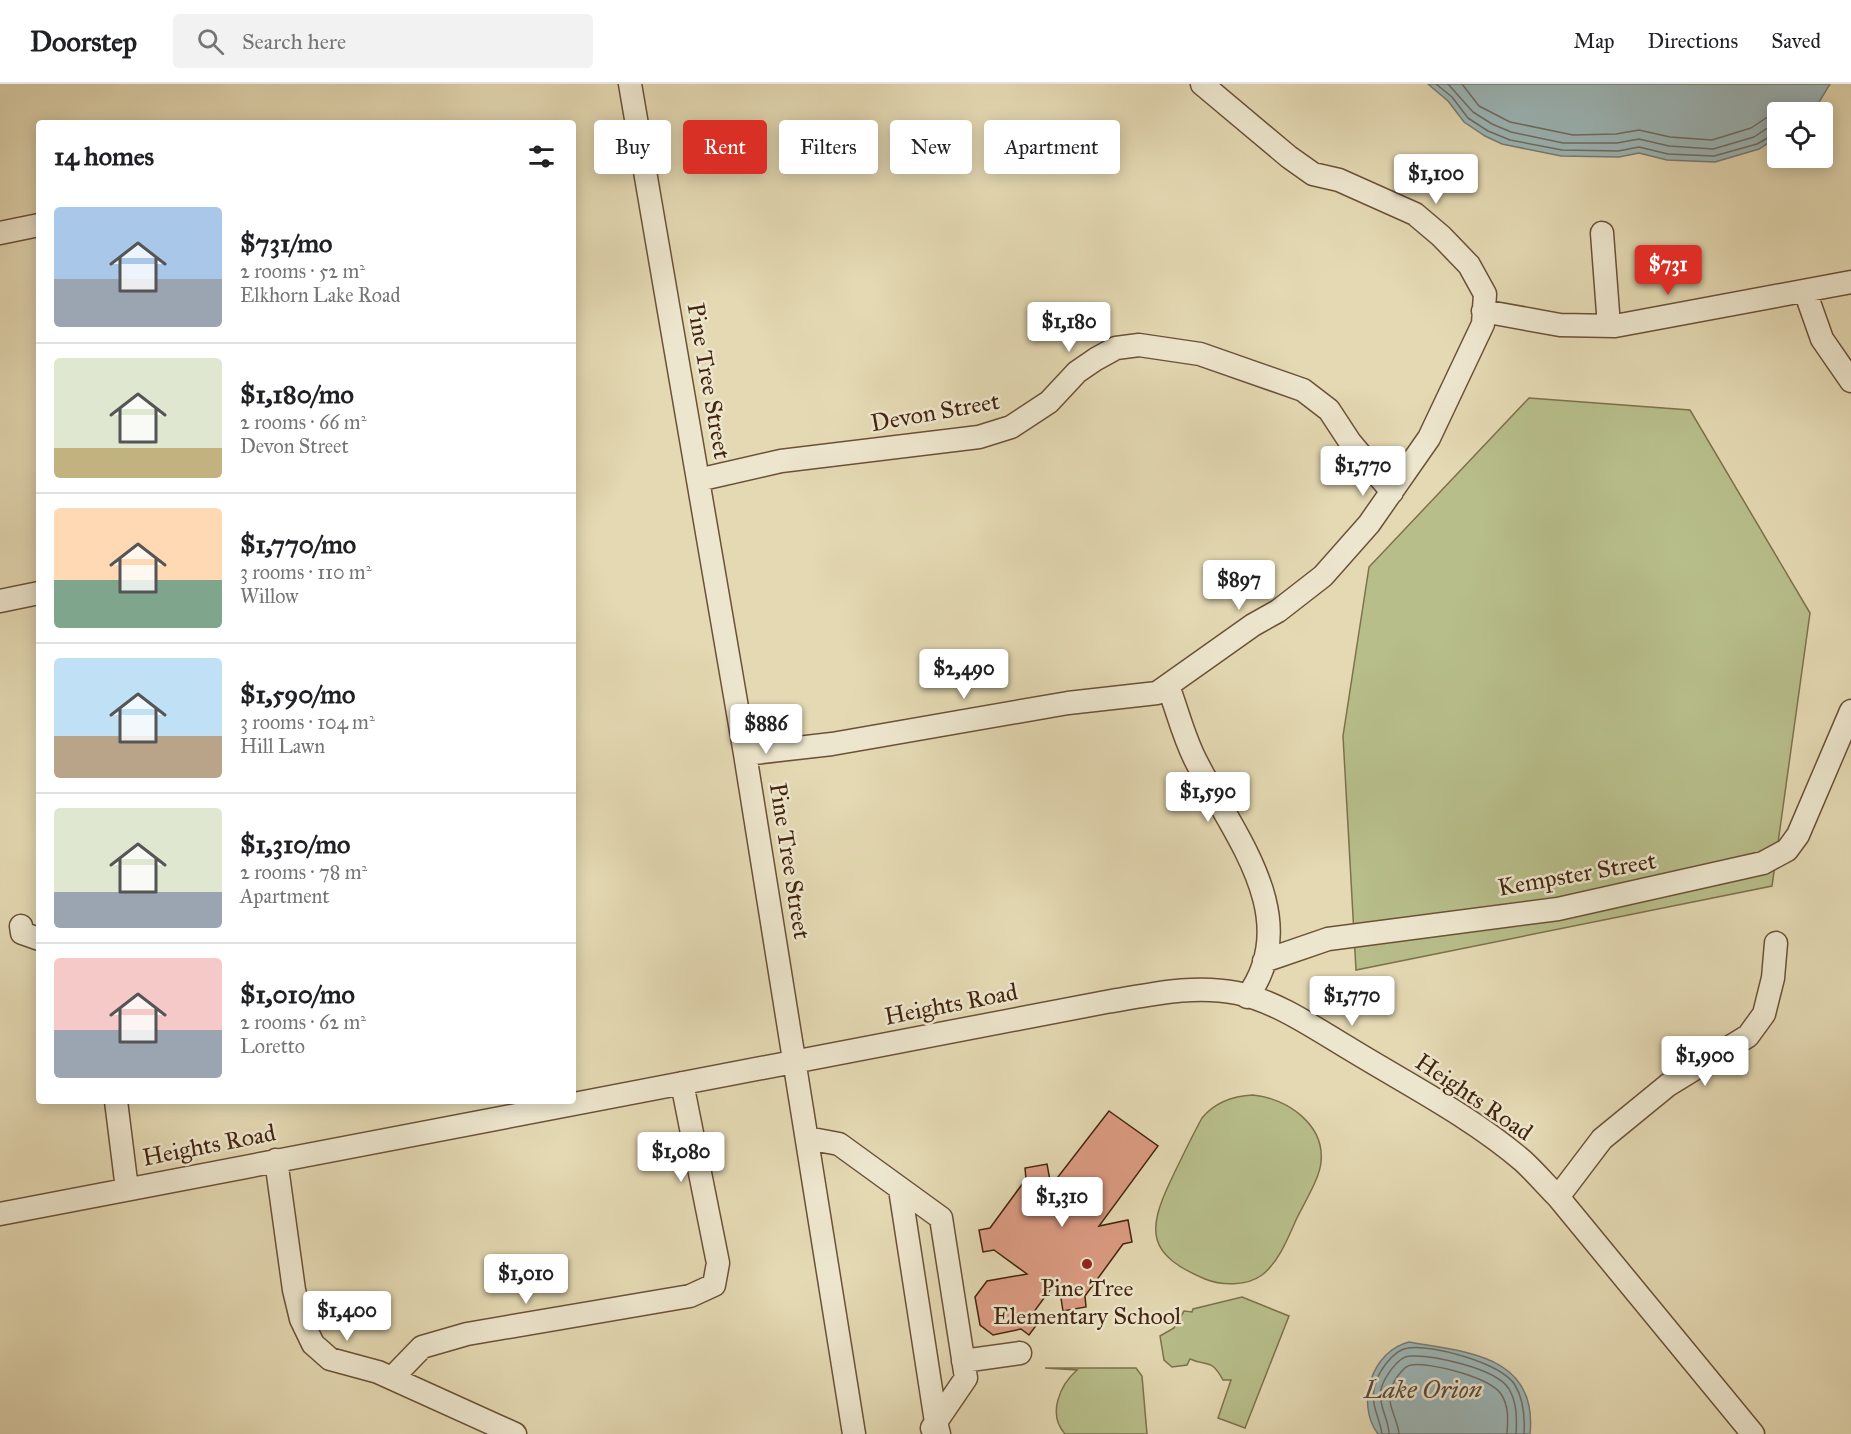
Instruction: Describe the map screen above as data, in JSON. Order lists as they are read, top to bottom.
{
  "streets": {
    "street": [
      "Pine Tree Street",
      "Devon Street",
      "Kempster Street",
      "Heights Road"
    ]
  },
  "crossings": [
    ["Pine Tree Street", "Devon Street"],
    ["Pine Tree Street", "Heights Road"]
  ],
  "water": ["Lake Orion"],
  "places": ["Pine Tree Elementary School"],
  "page": {
    "header": "Doorstep",
    "search": "Search here",
    "nav": ["Map", "Directions", "Saved"],
    "chip": [
      "Buy",
      "Rent",
      "Filters",
      "New",
      "Apartment"
    ],
    "heading": "14 homes",
    "price": [
      "$1,100",
      "$731",
      "$1,180",
      "$1,770",
      "$897",
      "$2,490",
      "$886",
      "$1,590",
      "$1,770",
      "$1,900",
      "$1,080",
      "$1,310",
      "$1,010",
      "$1,400"
    ],
    "list": [
      {
        "name": "$731/mo",
        "note": "2 rooms · 52 m² · Elkhorn Lake Road"
      },
      {
        "name": "$1,180/mo",
        "note": "2 rooms · 66 m² · Devon Street"
      },
      {
        "name": "$1,770/mo",
        "note": "3 rooms · 110 m² · Willow"
      },
      {
        "name": "$1,590/mo",
        "note": "3 rooms · 104 m² · Hill Lawn"
      },
      {
        "name": "$1,310/mo",
        "note": "2 rooms · 78 m² · Apartment"
      },
      {
        "name": "$1,010/mo",
        "note": "2 rooms · 62 m² · Loretto"
      }
    ]
  }
}
